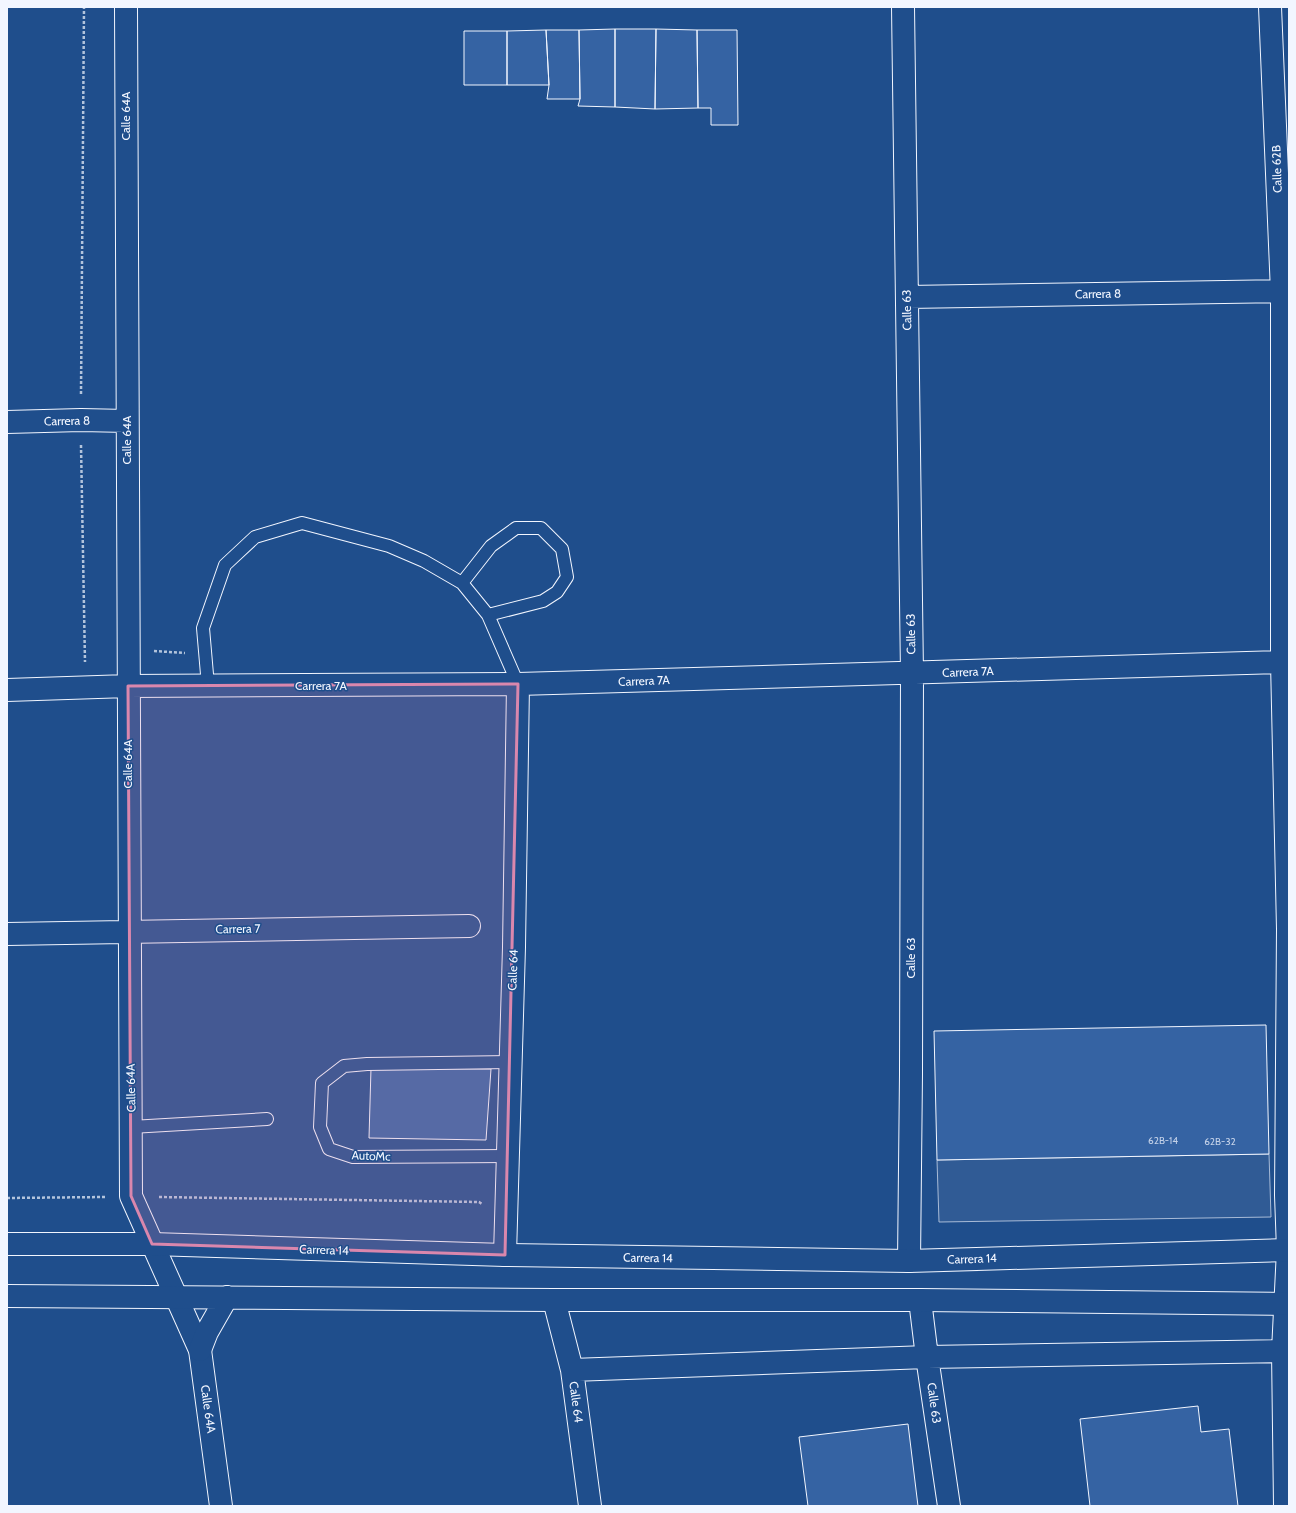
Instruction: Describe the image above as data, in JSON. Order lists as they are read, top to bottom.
{
  "streets": {
    "street": [
      "Calle 64A",
      "Calle 62B",
      "Carrera 8",
      "Calle 63",
      "Carrera 7A",
      "Carrera 7",
      "Calle 64",
      "Carrera 14"
    ],
    "lane": ["AutoMc"]
  },
  "crossings": [
    ["Calle 64A", "Carrera 8"],
    ["Calle 64A", "Carrera 7A"],
    ["Calle 64A", "Carrera 7"],
    ["Calle 64A", "Carrera 14"],
    ["Calle 62B", "Carrera 8"],
    ["Calle 62B", "Carrera 7A"],
    ["Calle 62B", "Carrera 14"],
    ["Carrera 8", "Calle 63"],
    ["Calle 63", "Carrera 7A"],
    ["Calle 63", "Carrera 14"],
    ["Carrera 7A", "Calle 64"],
    ["Calle 64", "AutoMc"],
    ["Calle 64", "Carrera 14"]
  ],
  "house_numbers": ["62B-14", "62B-32"]
}
